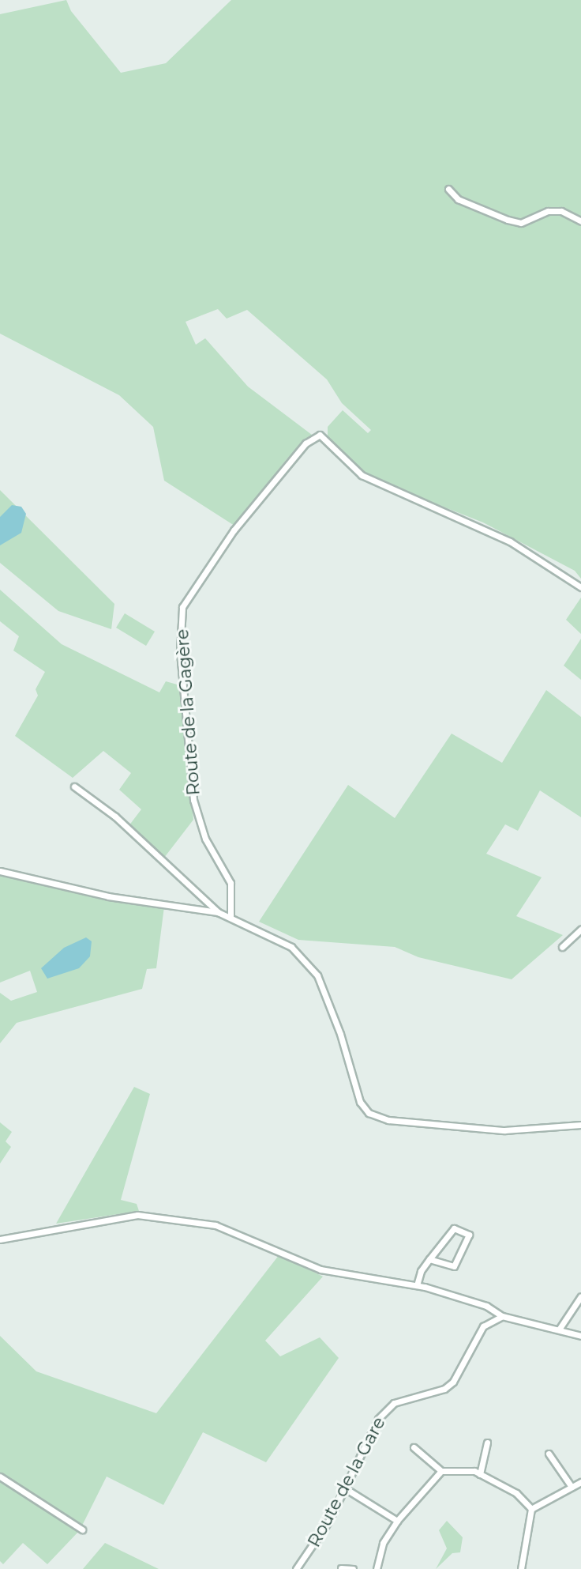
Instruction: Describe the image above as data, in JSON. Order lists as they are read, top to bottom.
{
  "streets": {
    "street": ["Route de la Gagère", "Route de la Gare"]
  }
}
